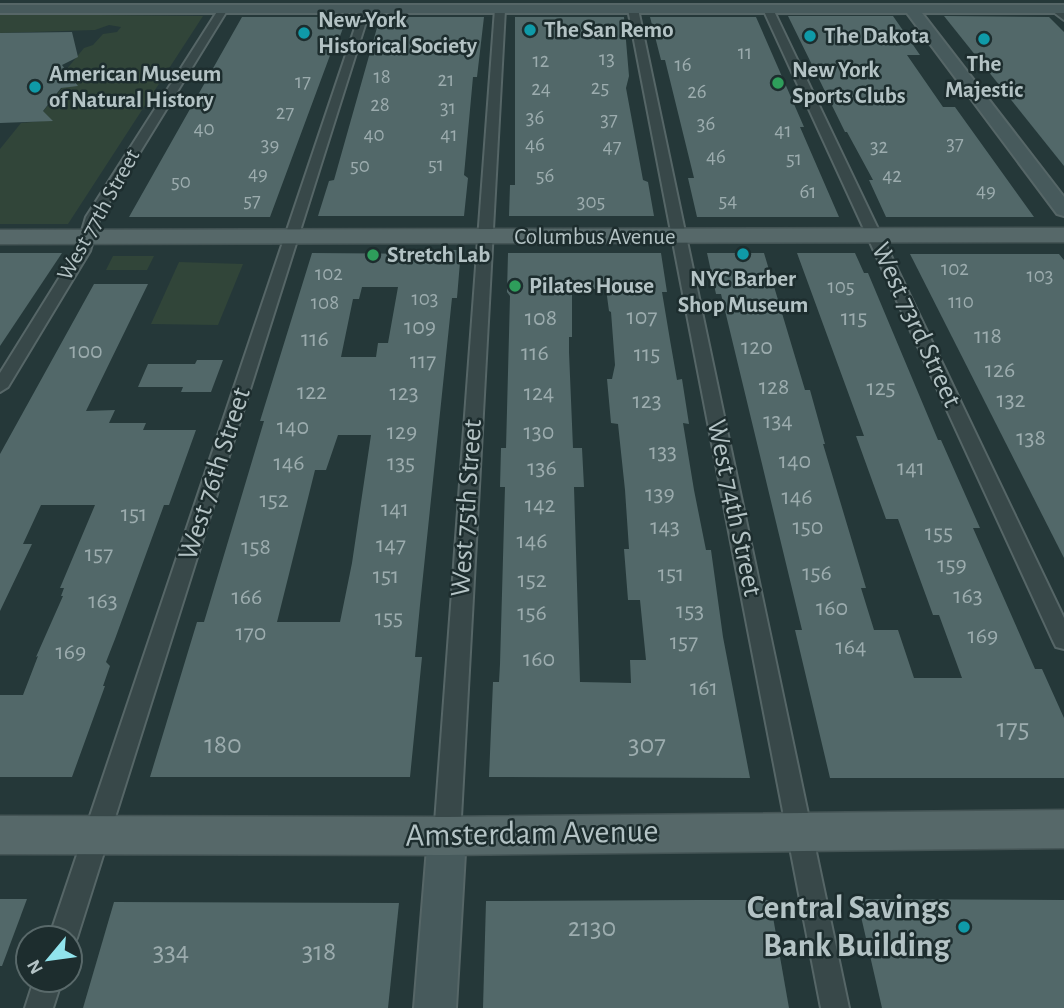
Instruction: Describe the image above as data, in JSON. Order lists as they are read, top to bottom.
{
  "streets": {
    "main road": ["Columbus Avenue", "West 75th Street", "Amsterdam Avenue"],
    "street": [
      "West 77th Street",
      "West 73rd Street",
      "West 76th Street",
      "West 74th Street"
    ]
  },
  "crossings": [
    ["West 77th Street", "Columbus Avenue"],
    ["Columbus Avenue", "West 73rd Street"],
    ["Columbus Avenue", "West 76th Street"],
    ["Columbus Avenue", "West 75th Street"],
    ["Columbus Avenue", "West 74th Street"],
    ["West 76th Street", "Amsterdam Avenue"],
    ["West 75th Street", "Amsterdam Avenue"],
    ["West 74th Street", "Amsterdam Avenue"]
  ],
  "places": [
    "The San Remo",
    "New-York Historical Society",
    "The Dakota",
    "The Majestic",
    "New York Sports Clubs",
    "American Museum of Natural History",
    "NYC Barber Shop Museum",
    "Stretch Lab",
    "Pilates House",
    "Central Savings Bank Building"
  ],
  "house_numbers": [
    "11",
    "13",
    "12",
    "16",
    "18",
    "21",
    "17",
    "25",
    "24",
    "26",
    "28",
    "31",
    "27",
    "36",
    "37",
    "36",
    "40",
    "41",
    "40",
    "41",
    "37",
    "39",
    "46",
    "47",
    "32",
    "46",
    "51",
    "51",
    "50",
    "49",
    "56",
    "42",
    "50",
    "49",
    "61",
    "57",
    "54",
    "305",
    "102",
    "102",
    "103",
    "105",
    "103",
    "110",
    "108",
    "107",
    "108",
    "115",
    "109",
    "118",
    "116",
    "120",
    "100",
    "116",
    "115",
    "117",
    "126",
    "128",
    "125",
    "122",
    "123",
    "124",
    "132",
    "123",
    "134",
    "140",
    "129",
    "130",
    "138",
    "133",
    "140",
    "146",
    "135",
    "136",
    "141",
    "139",
    "146",
    "152",
    "142",
    "141",
    "151",
    "143",
    "150",
    "155",
    "146",
    "147",
    "158",
    "157",
    "159",
    "156",
    "151",
    "151",
    "152",
    "163",
    "166",
    "163",
    "160",
    "153",
    "156",
    "155",
    "170",
    "169",
    "157",
    "164",
    "169",
    "160",
    "161",
    "175",
    "180",
    "307",
    "2130",
    "334",
    "318"
  ],
  "north": "bottom left"
}
